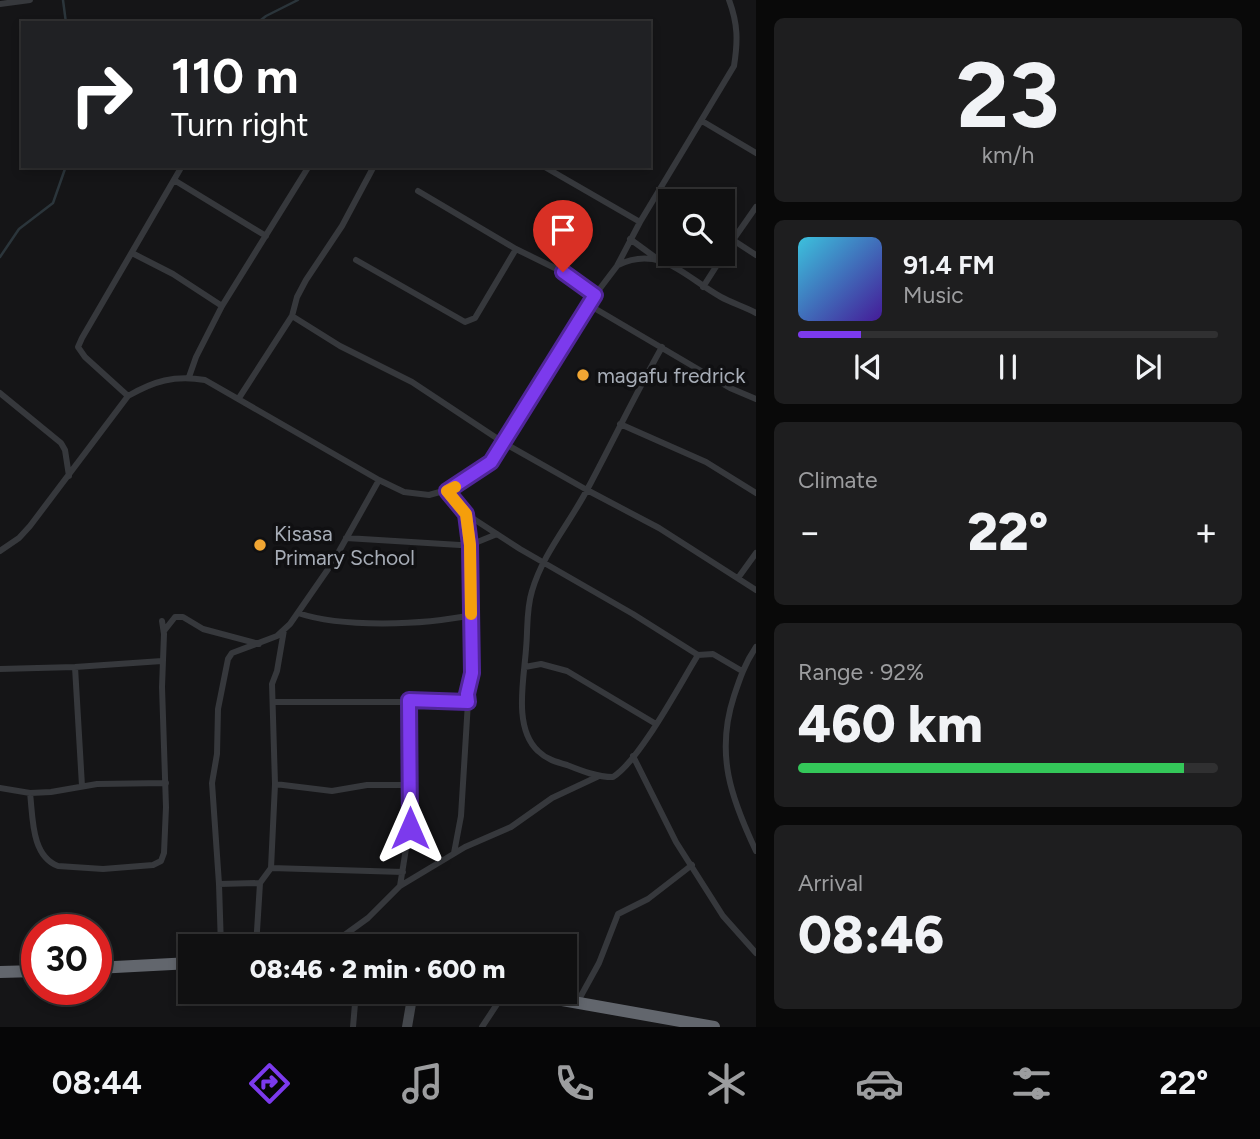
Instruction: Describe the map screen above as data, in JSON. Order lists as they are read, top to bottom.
{
  "places": ["magafu fredrick", "Kisasa Primary School"],
  "page": {
    "tile": [
      ["23", "km/h"],
      "Climate",
      ["Range · 92%", "460 km"],
      ["Arrival", "08:46"]
    ],
    "turn": ["110 m", "Turn right"],
    "song": ["91.4 FM", "Music"],
    "heat": ["−", "22°", "+"],
    "limit": "30",
    "trip": "08:46 · 2 min · 600 m",
    "tabs": ["08:44", "22°"]
  }
}
